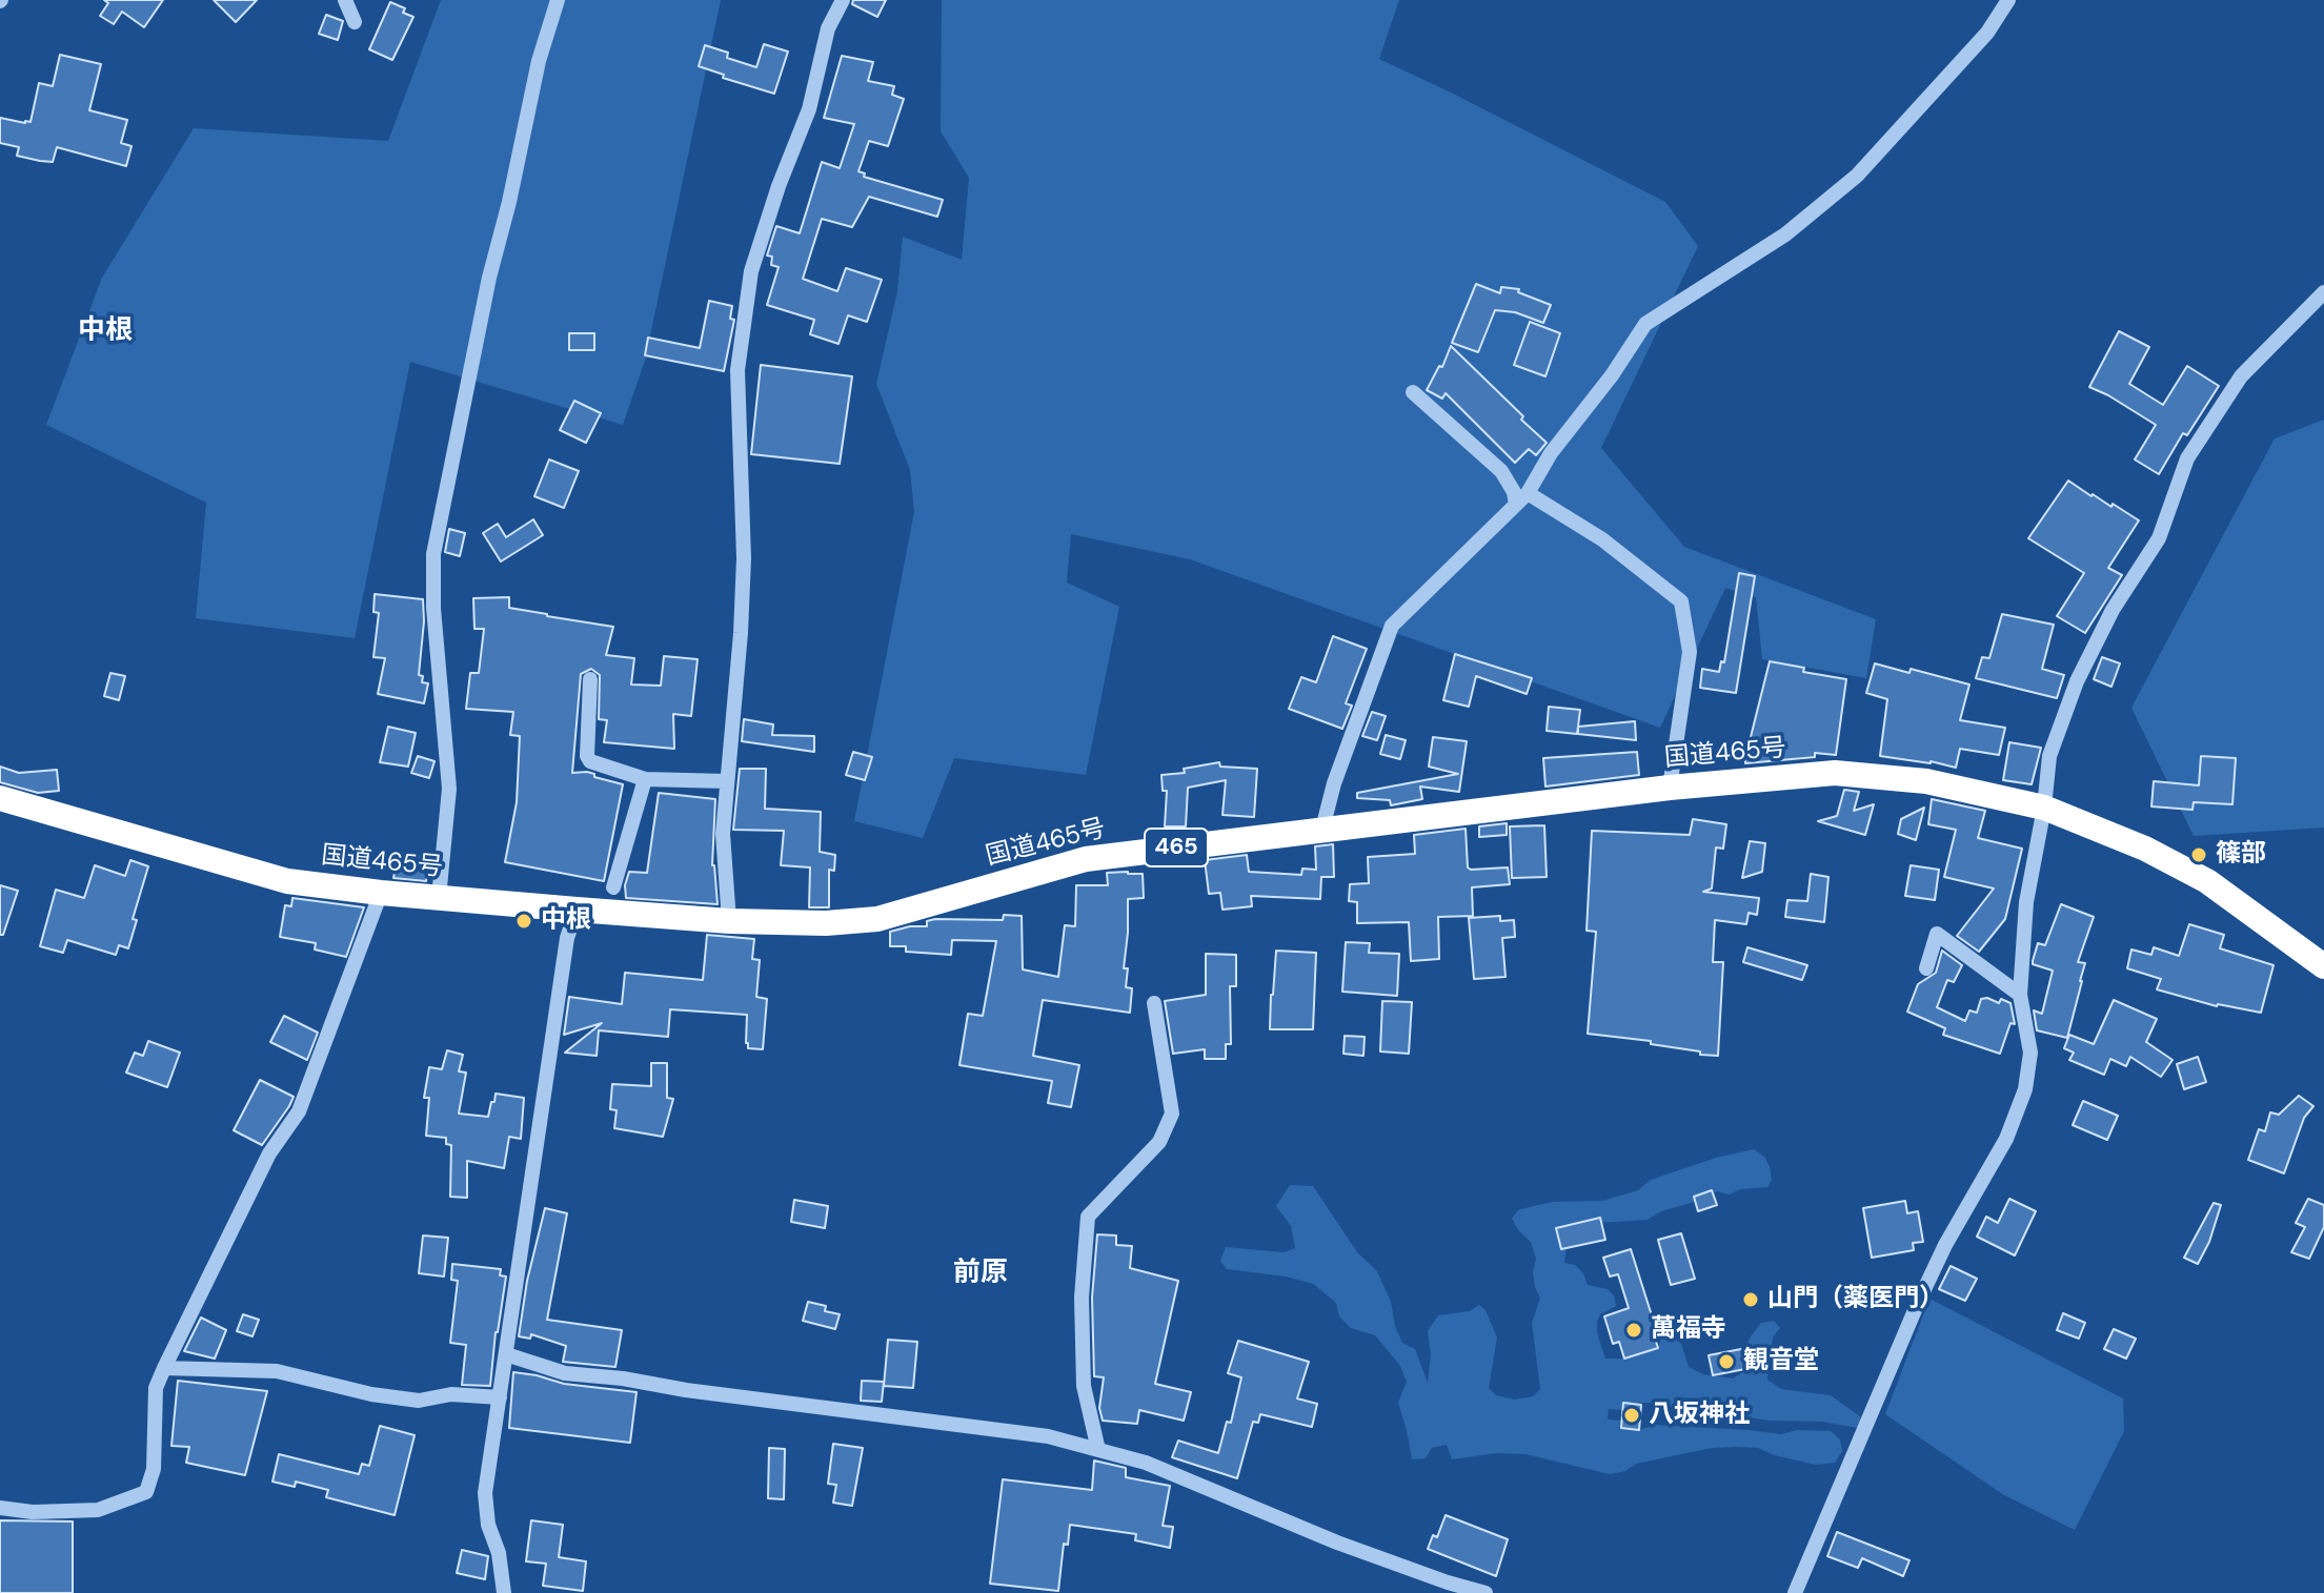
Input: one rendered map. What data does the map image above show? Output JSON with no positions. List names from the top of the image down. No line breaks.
{"streets":{"highway":["国道465号","465"]},"districts":["中根","前原"],"places":["篠部","中根","山門（薬医門）","萬福寺","観音堂","八坂神社"]}
